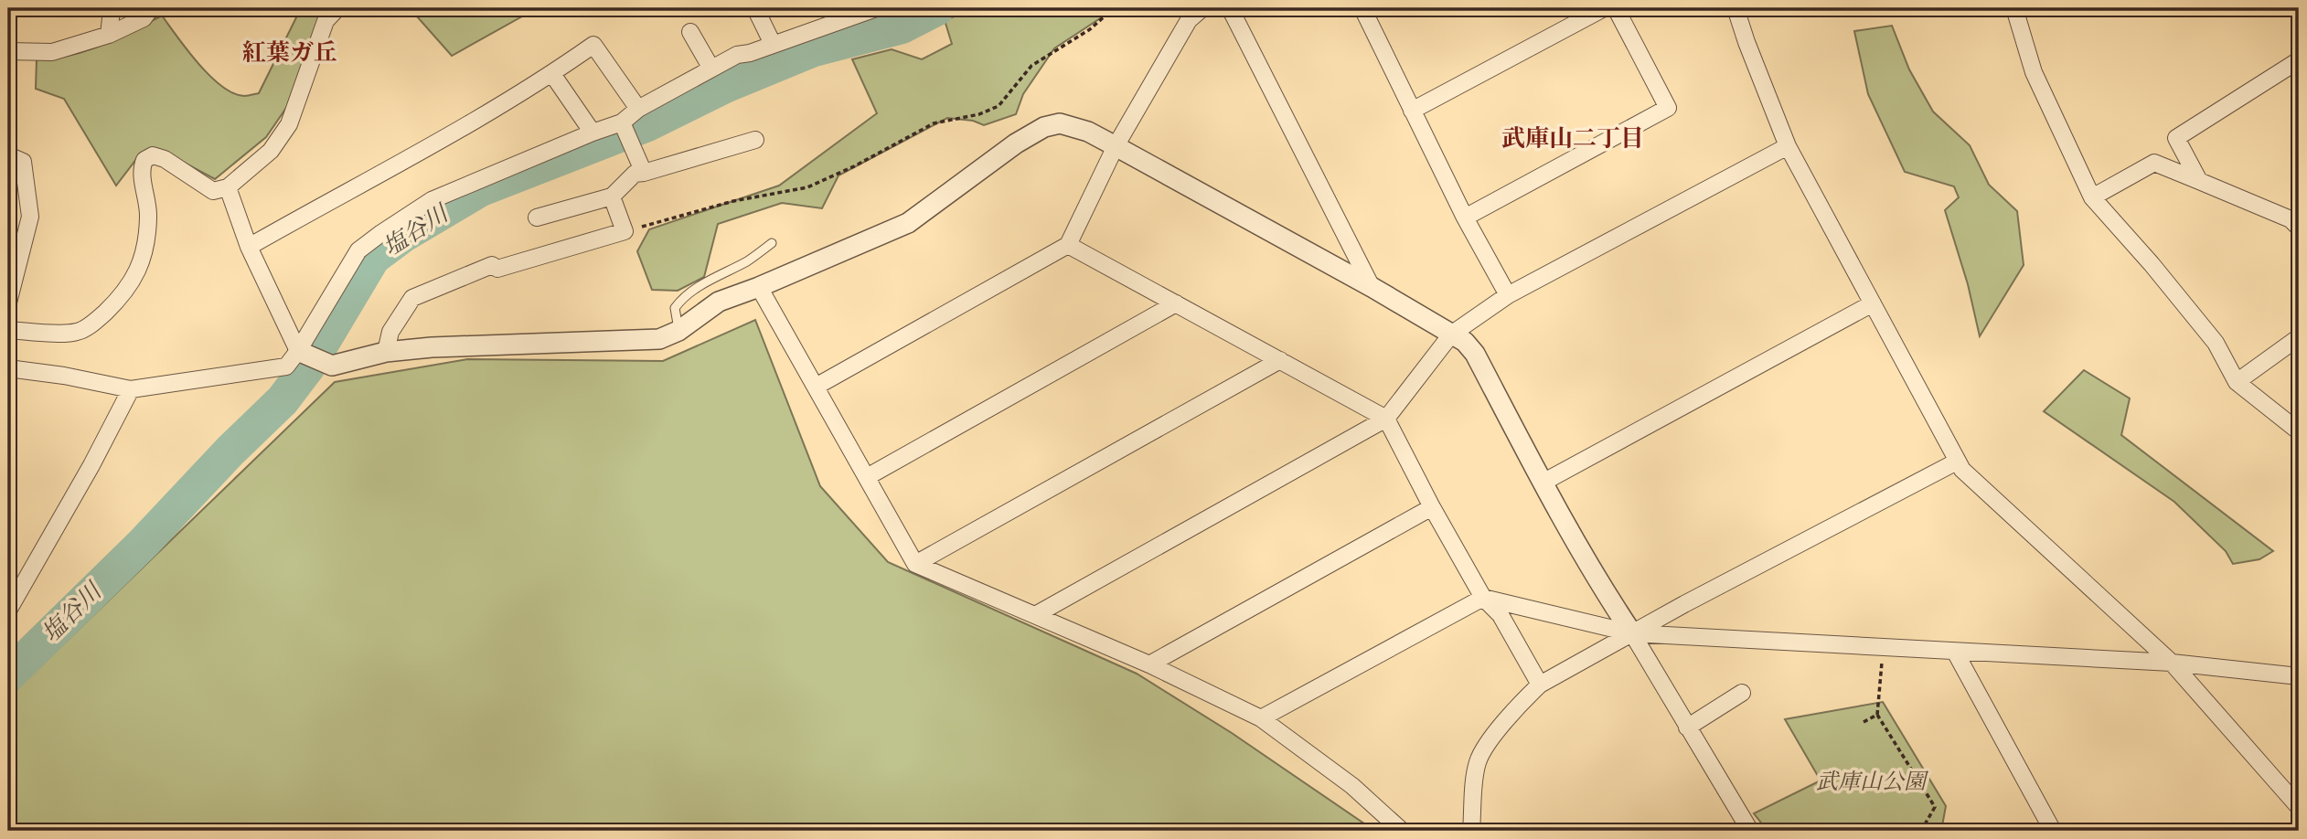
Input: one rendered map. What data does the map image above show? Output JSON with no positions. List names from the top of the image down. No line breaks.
{"districts":["紅葉ガ丘","武庫山二丁目"],"water":["塩谷川"],"parks":["武庫山公園"]}
